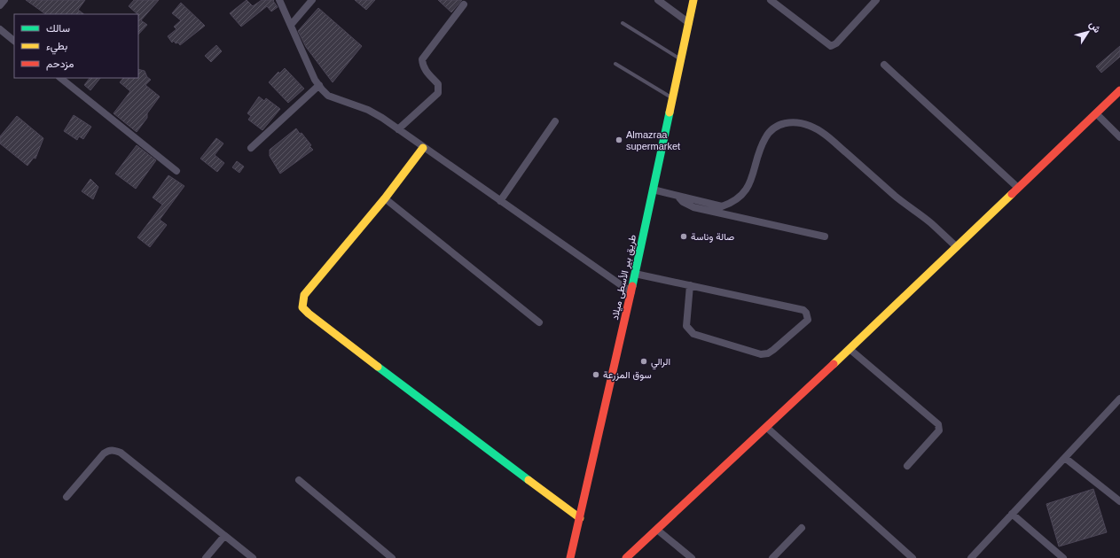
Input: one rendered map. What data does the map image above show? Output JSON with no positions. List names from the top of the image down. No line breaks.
{"streets":{"street":["طريق بير الأسطى ميلاد"]},"places":["Almazraa supermarket","صالة وناسة","الرالي","سوق المزرعة"],"legend":["سالك","بطيء","مزدحم"],"north":"top right"}
